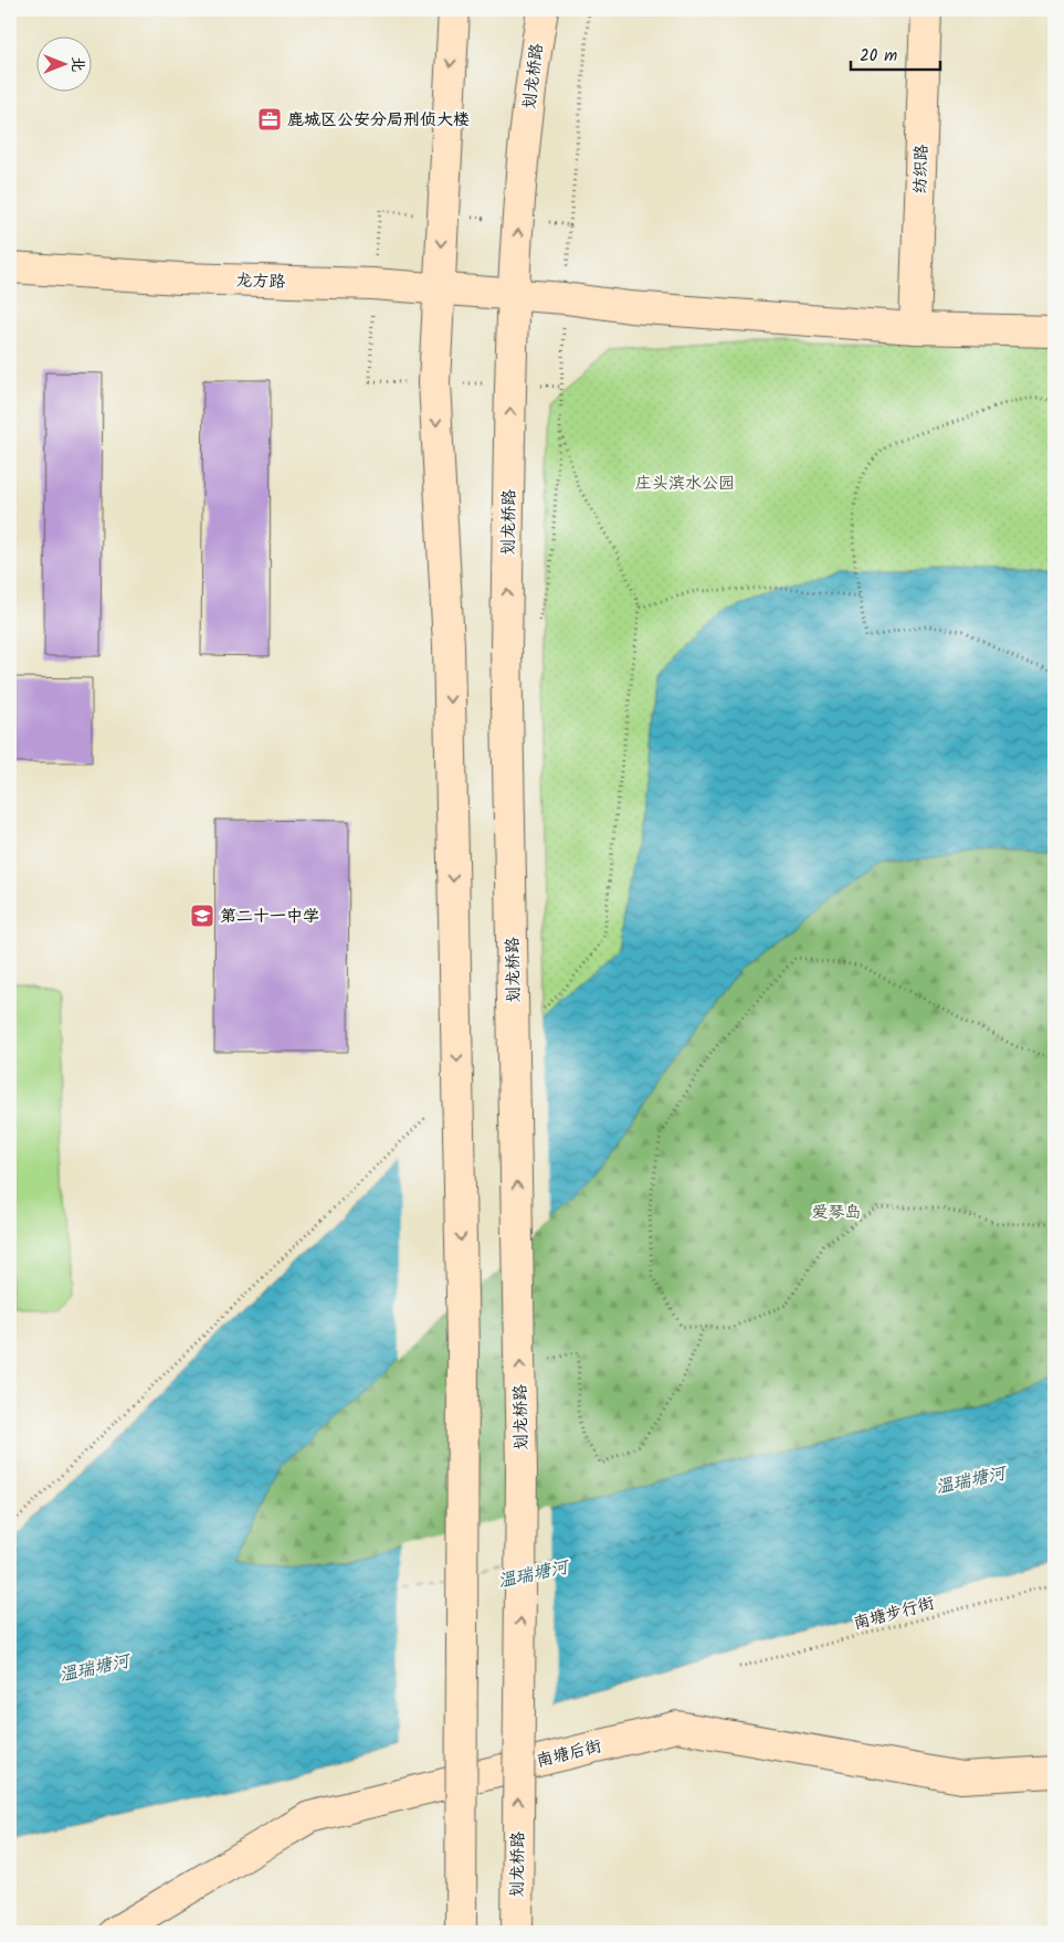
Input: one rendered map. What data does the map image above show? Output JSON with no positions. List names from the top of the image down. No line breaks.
{"streets":{"main road":["划龙桥路","纺织路","龙方路","南塘后街"],"path":["南塘步行街"]},"crossings":[["划龙桥路","龙方路"],["纺织路","龙方路"]],"water":["温瑞塘河"],"parks":["庄头滨水公园","爱琴岛"],"places":{"office":["鹿城区公安分局刑侦大楼"],"school or university":["第二十一中学"]},"scale_bar":"20 m","north":"right"}
